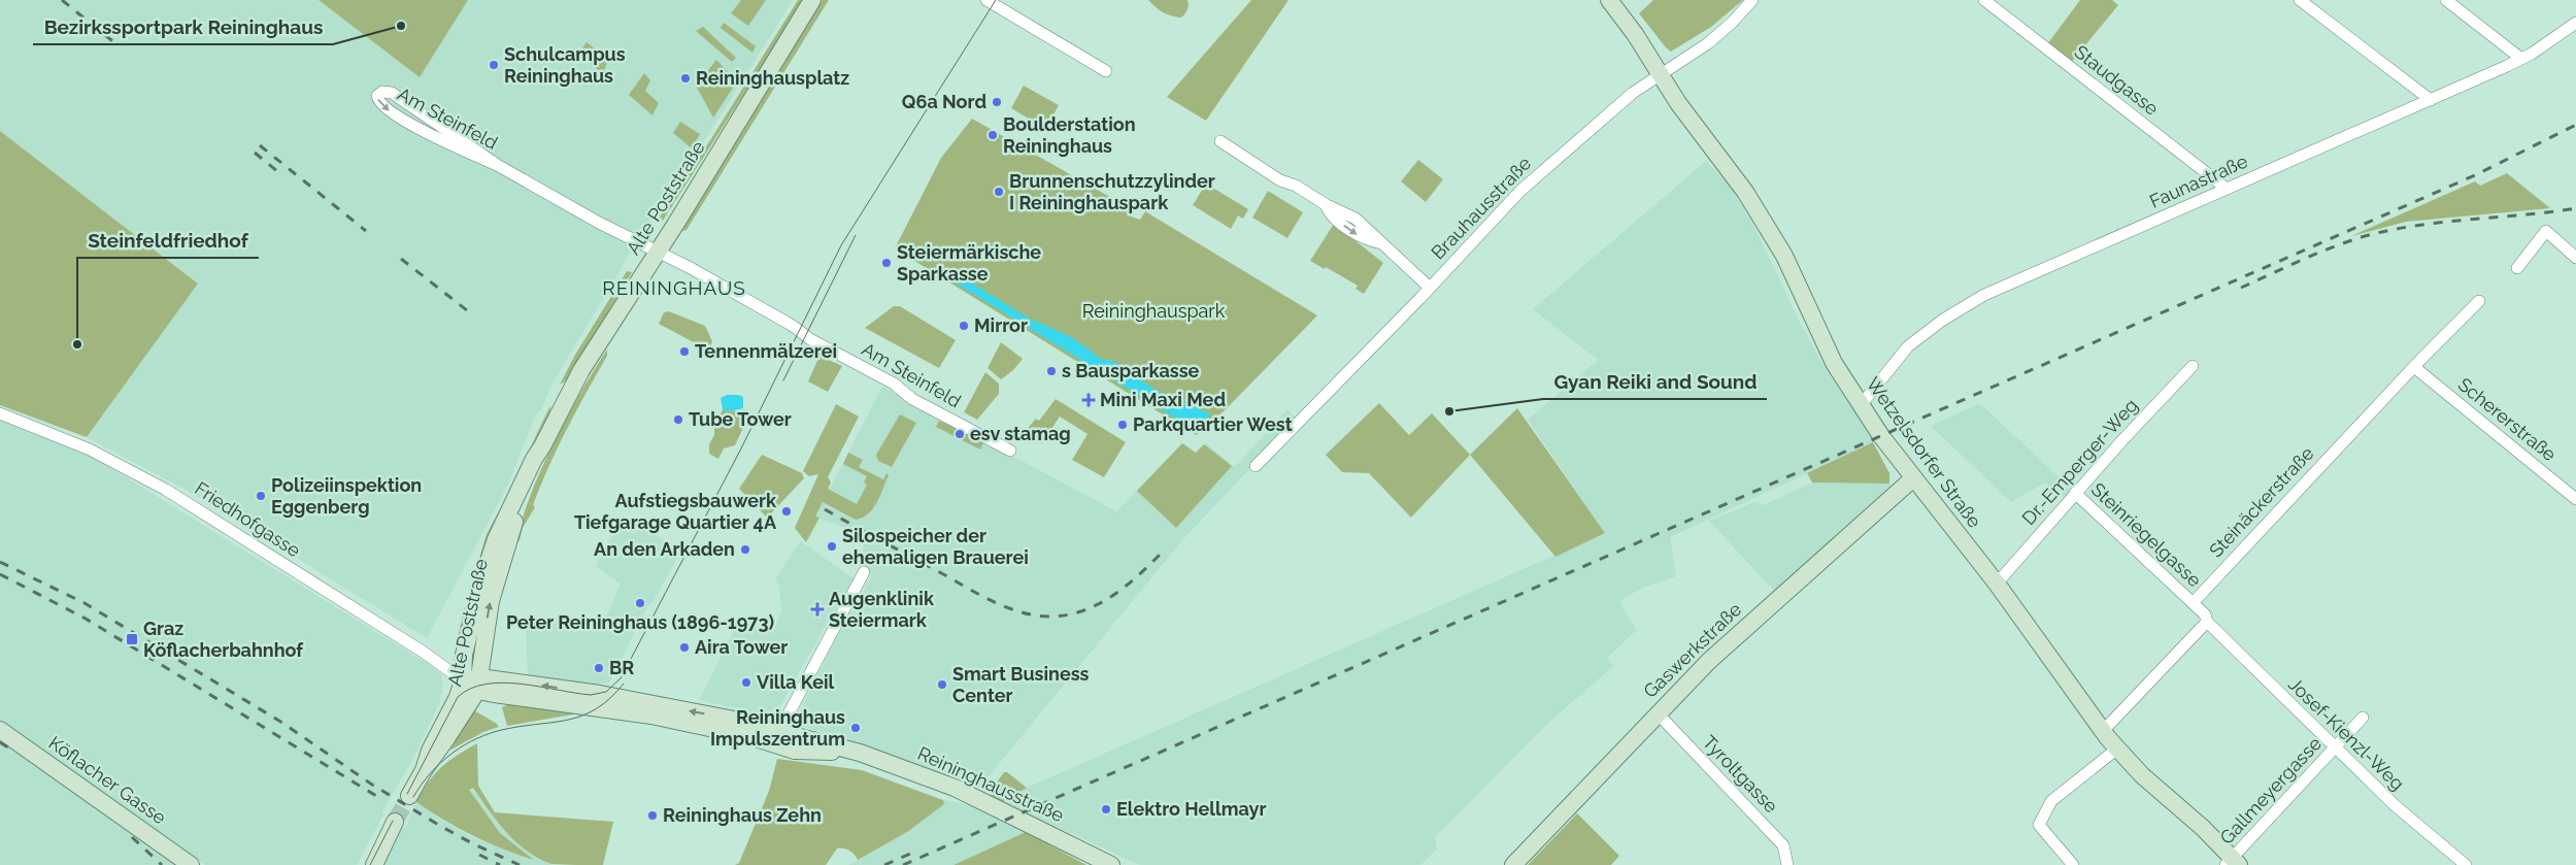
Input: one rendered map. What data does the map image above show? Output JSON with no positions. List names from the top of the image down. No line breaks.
{"streets":{"main road":["Alte Poststraße","Wetzelsdorfer Straße","Gaswerkstraße","Köflacher Gasse","Reininghausstraße"],"street":["Staudgasse","Am Steinfeld","Faunastraße","Brauhausstraße","Schererstraße","Dr.-Emperger-Weg","Steinäckerstraße","Friedhofgasse","Steinriegelgasse","Josef-Kienzl-Weg","Tyroltgasse","Gallmeyergasse"]},"crossings":[["Staudgasse","Faunastraße"],["Am Steinfeld","Alte Poststraße"],["Faunastraße","Wetzelsdorfer Straße"],["Alte Poststraße","Friedhofgasse"],["Alte Poststraße","Reininghausstraße"],["Brauhausstraße","Wetzelsdorfer Straße"],["Schererstraße","Steinäckerstraße"],["Wetzelsdorfer Straße","Dr.-Emperger-Weg"],["Wetzelsdorfer Straße","Gaswerkstraße"],["Wetzelsdorfer Straße","Gallmeyergasse"],["Dr.-Emperger-Weg","Steinriegelgasse"],["Steinäckerstraße","Steinriegelgasse"],["Friedhofgasse","Reininghausstraße"],["Gaswerkstraße","Tyroltgasse"],["Josef-Kienzl-Weg","Gallmeyergasse"]],"districts":["REININGHAUS"],"parks":["Reininghauspark"],"places":{"other":["Bezirkssportpark Reininghaus","Schulcampus Reininghaus","Reininghausplatz","Q6a Nord","Boulderstation Reininghaus","Brunnenschutzzylinder I Reininghauspark","Steiermärkische Sparkasse","Mirror","Steinfeldfriedhof","Tennenmälzerei","s Bausparkasse","Gyan Reiki and Sound","Tube Tower","Parkquartier West","esv stamag","Polizeiinspektion Eggenberg","Aufstiegsbauwerk Tiefgarage Quartier 4A","Silospeicher der ehemaligen Brauerei","An den Arkaden","Peter Reininghaus (1896-1973)","Aira Tower","BR","Villa Keil","Smart Business Center","Reininghaus Impulszentrum","Elektro Hellmayr","Reininghaus Zehn"],"health":["Mini Maxi Med","Augenklinik Steiermark"],"transit":["Graz Köflacherbahnhof"]}}
